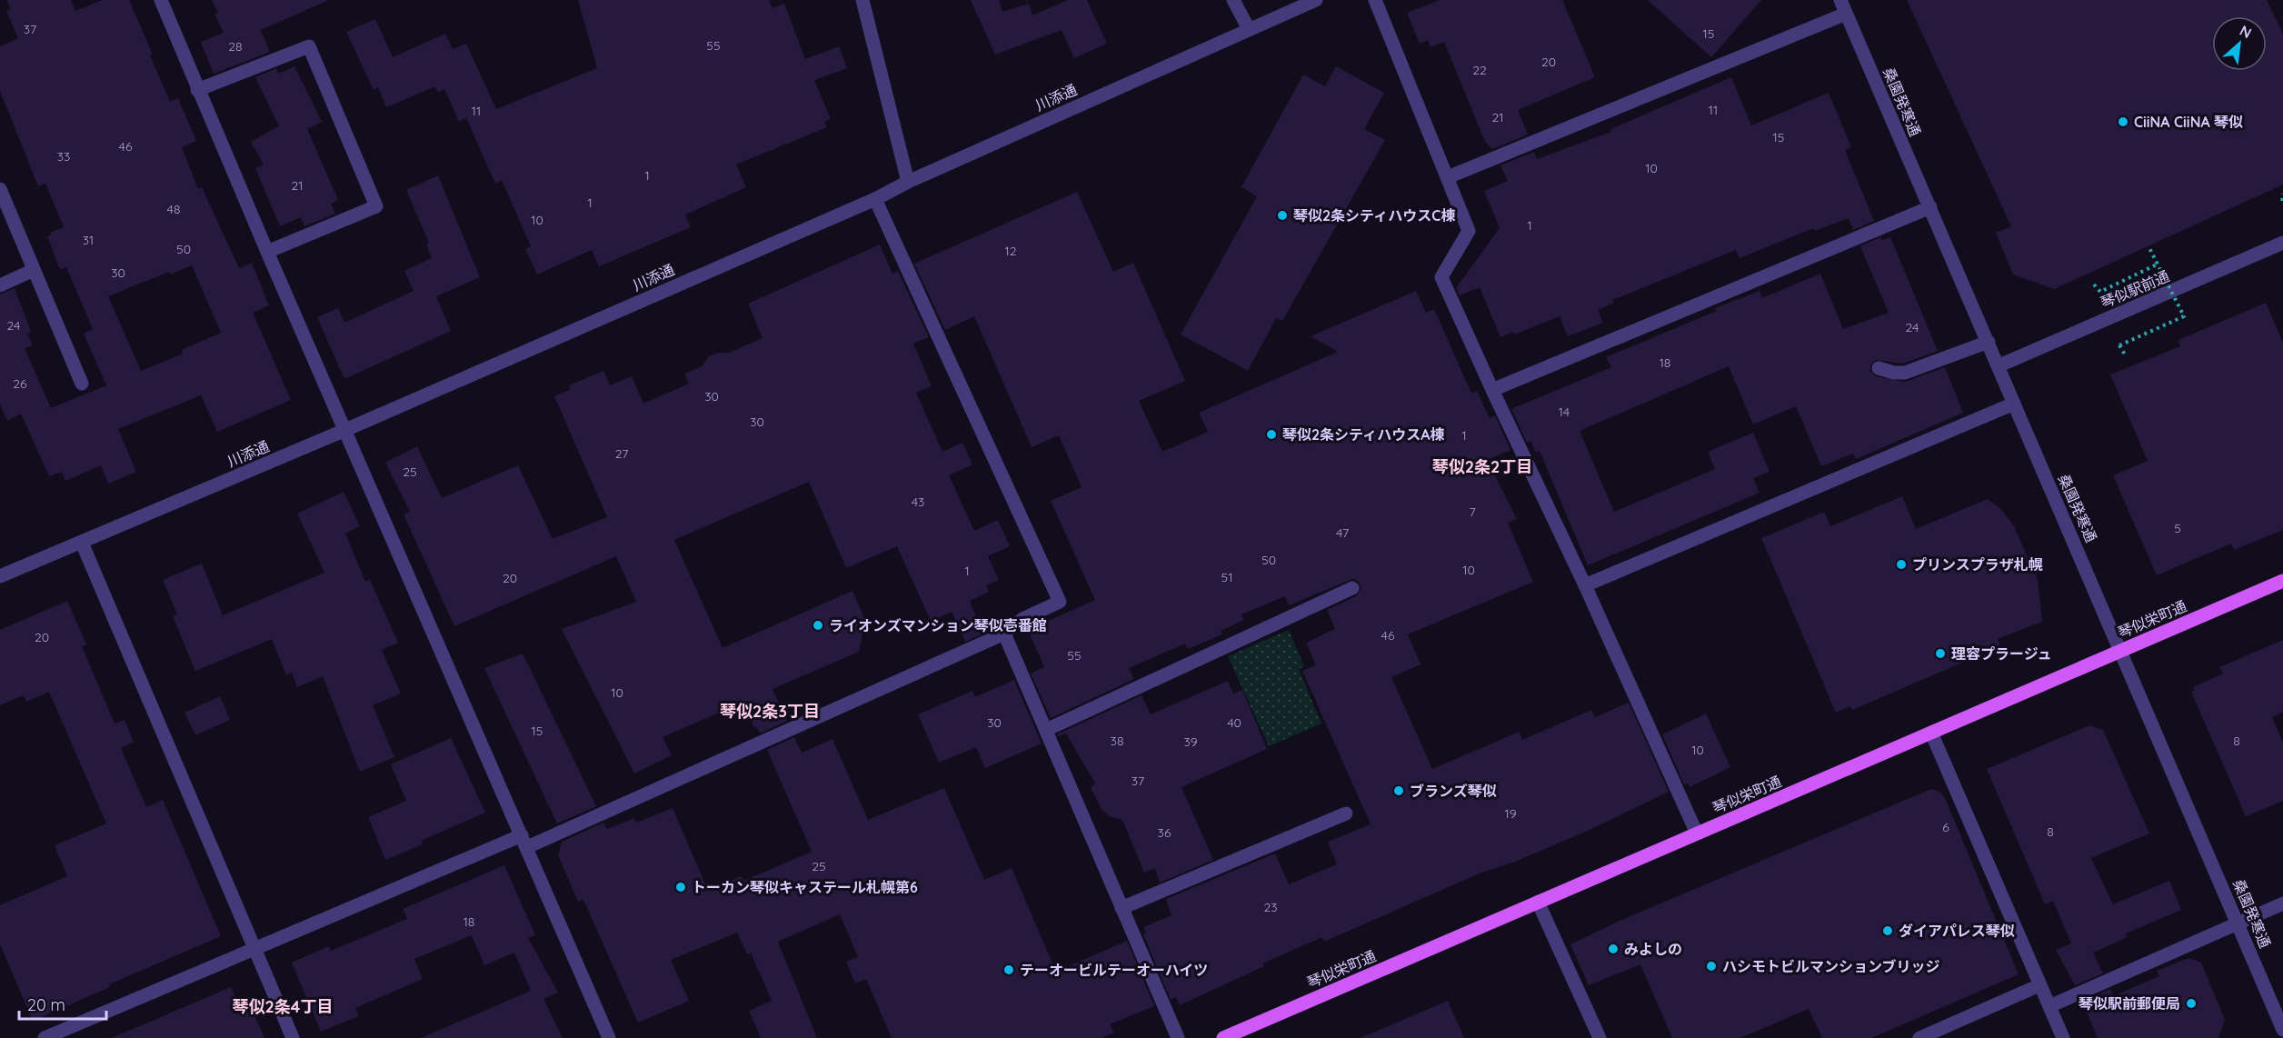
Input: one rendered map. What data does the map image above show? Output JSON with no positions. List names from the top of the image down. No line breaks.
{"streets":{"main road":["琴似栄町通"],"street":["川添通","桑園発寒通","琴似駅前通"]},"crossings":[["桑園発寒通","琴似駅前通"],["桑園発寒通","琴似栄町通"]],"districts":["琴似2条2丁目","琴似2条3丁目","琴似2条4丁目"],"places":["CiiNA CiiNA 琴似","琴似2条シティハウスC棟","琴似2条シティハウスA棟","プリンスプラザ札幌","ライオンズマンション琴似壱番館","理容プラージュ","ブランズ琴似","トーカン琴似キャステール札幌第6","ダイアパレス琴似","みよしの","ハシモトビルマンションブリッジ","テーオービルテーオーハイツ","琴似駅前郵便局"],"house_numbers":["37","15","55","28","20","22","11","11","21","15","46","33","10","1","21","1","48","10","1","31","50","12","30","24","24","18","26","30","14","30","1","27","25","43","7","5","47","50","10","1","51","20","46","20","55","10","30","40","15","38","8","39","10","37","19","6","8","36","25","23","18"],"scale_bar":"20 m","north":"top right"}
